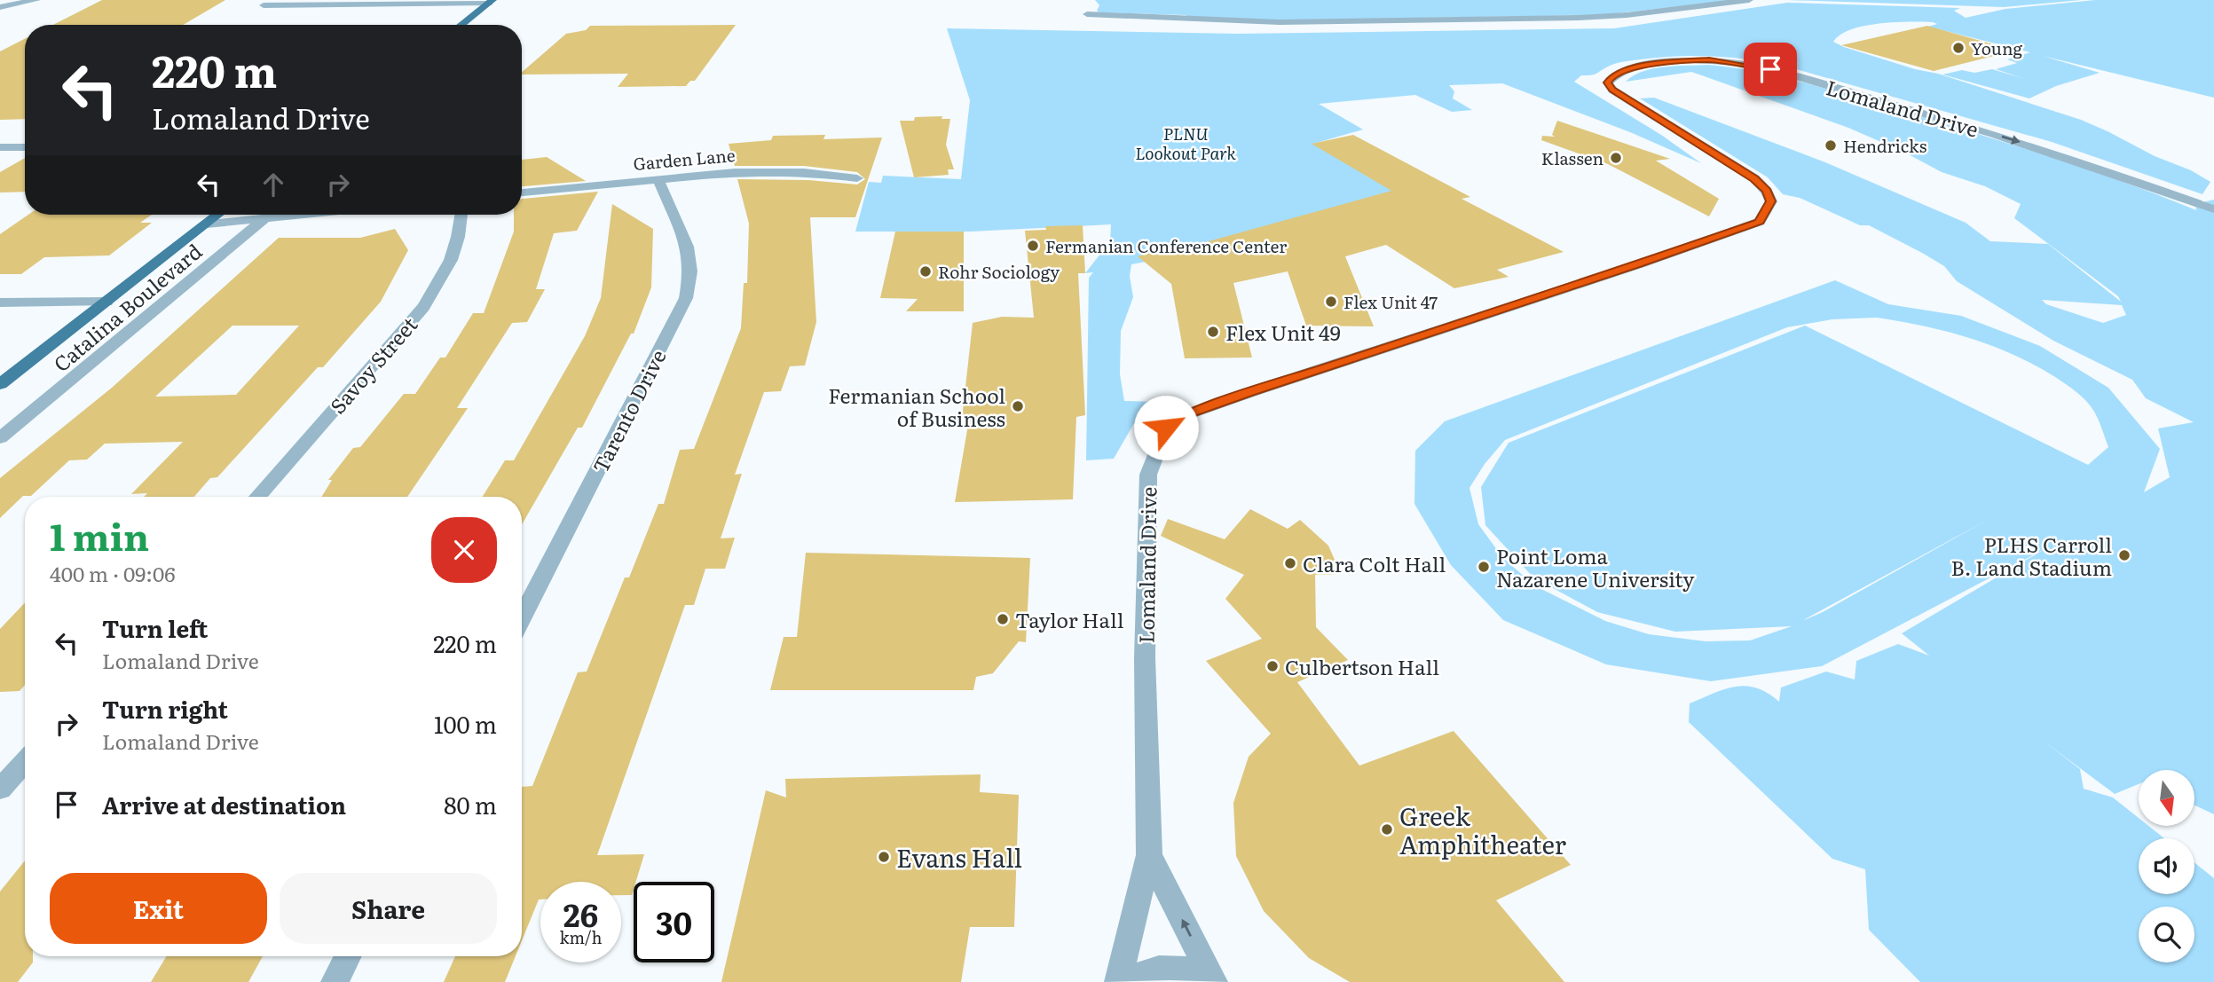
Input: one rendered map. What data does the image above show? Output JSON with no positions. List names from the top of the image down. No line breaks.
{"streets":{"main road":["Catalina Boulevard"],"street":["Lomaland Drive","Garden Lane","Savoy Street","Tarento Drive"]},"crossings":[["Garden Lane","Tarento Drive"]],"parks":["PLNU Lookout Park"],"places":["Young","Hendricks","Klassen","Fermanian Conference Center","Rohr Sociology","Flex Unit 47","Flex Unit 49","Fermanian School of Business","PLHS Carroll B. Land Stadium","Clara Colt Hall","Point Loma Nazarene University","Taylor Hall","Culbertson Hall","Greek Amphitheater","Evans Hall"],"north":"bottom","page":{"turn":["220 m","Lomaland Drive"],"heading":["1 min","400 m · 09:06"],"list":[{"name":"Turn left","note":"Lomaland Drive","value":"220 m"},{"name":"Turn right","note":"Lomaland Drive","value":"100 m"},{"name":"Arrive at destination","value":"80 m"}],"buttons":["Exit","Share"],"speed":"26 km/h","limit":"30"}}
